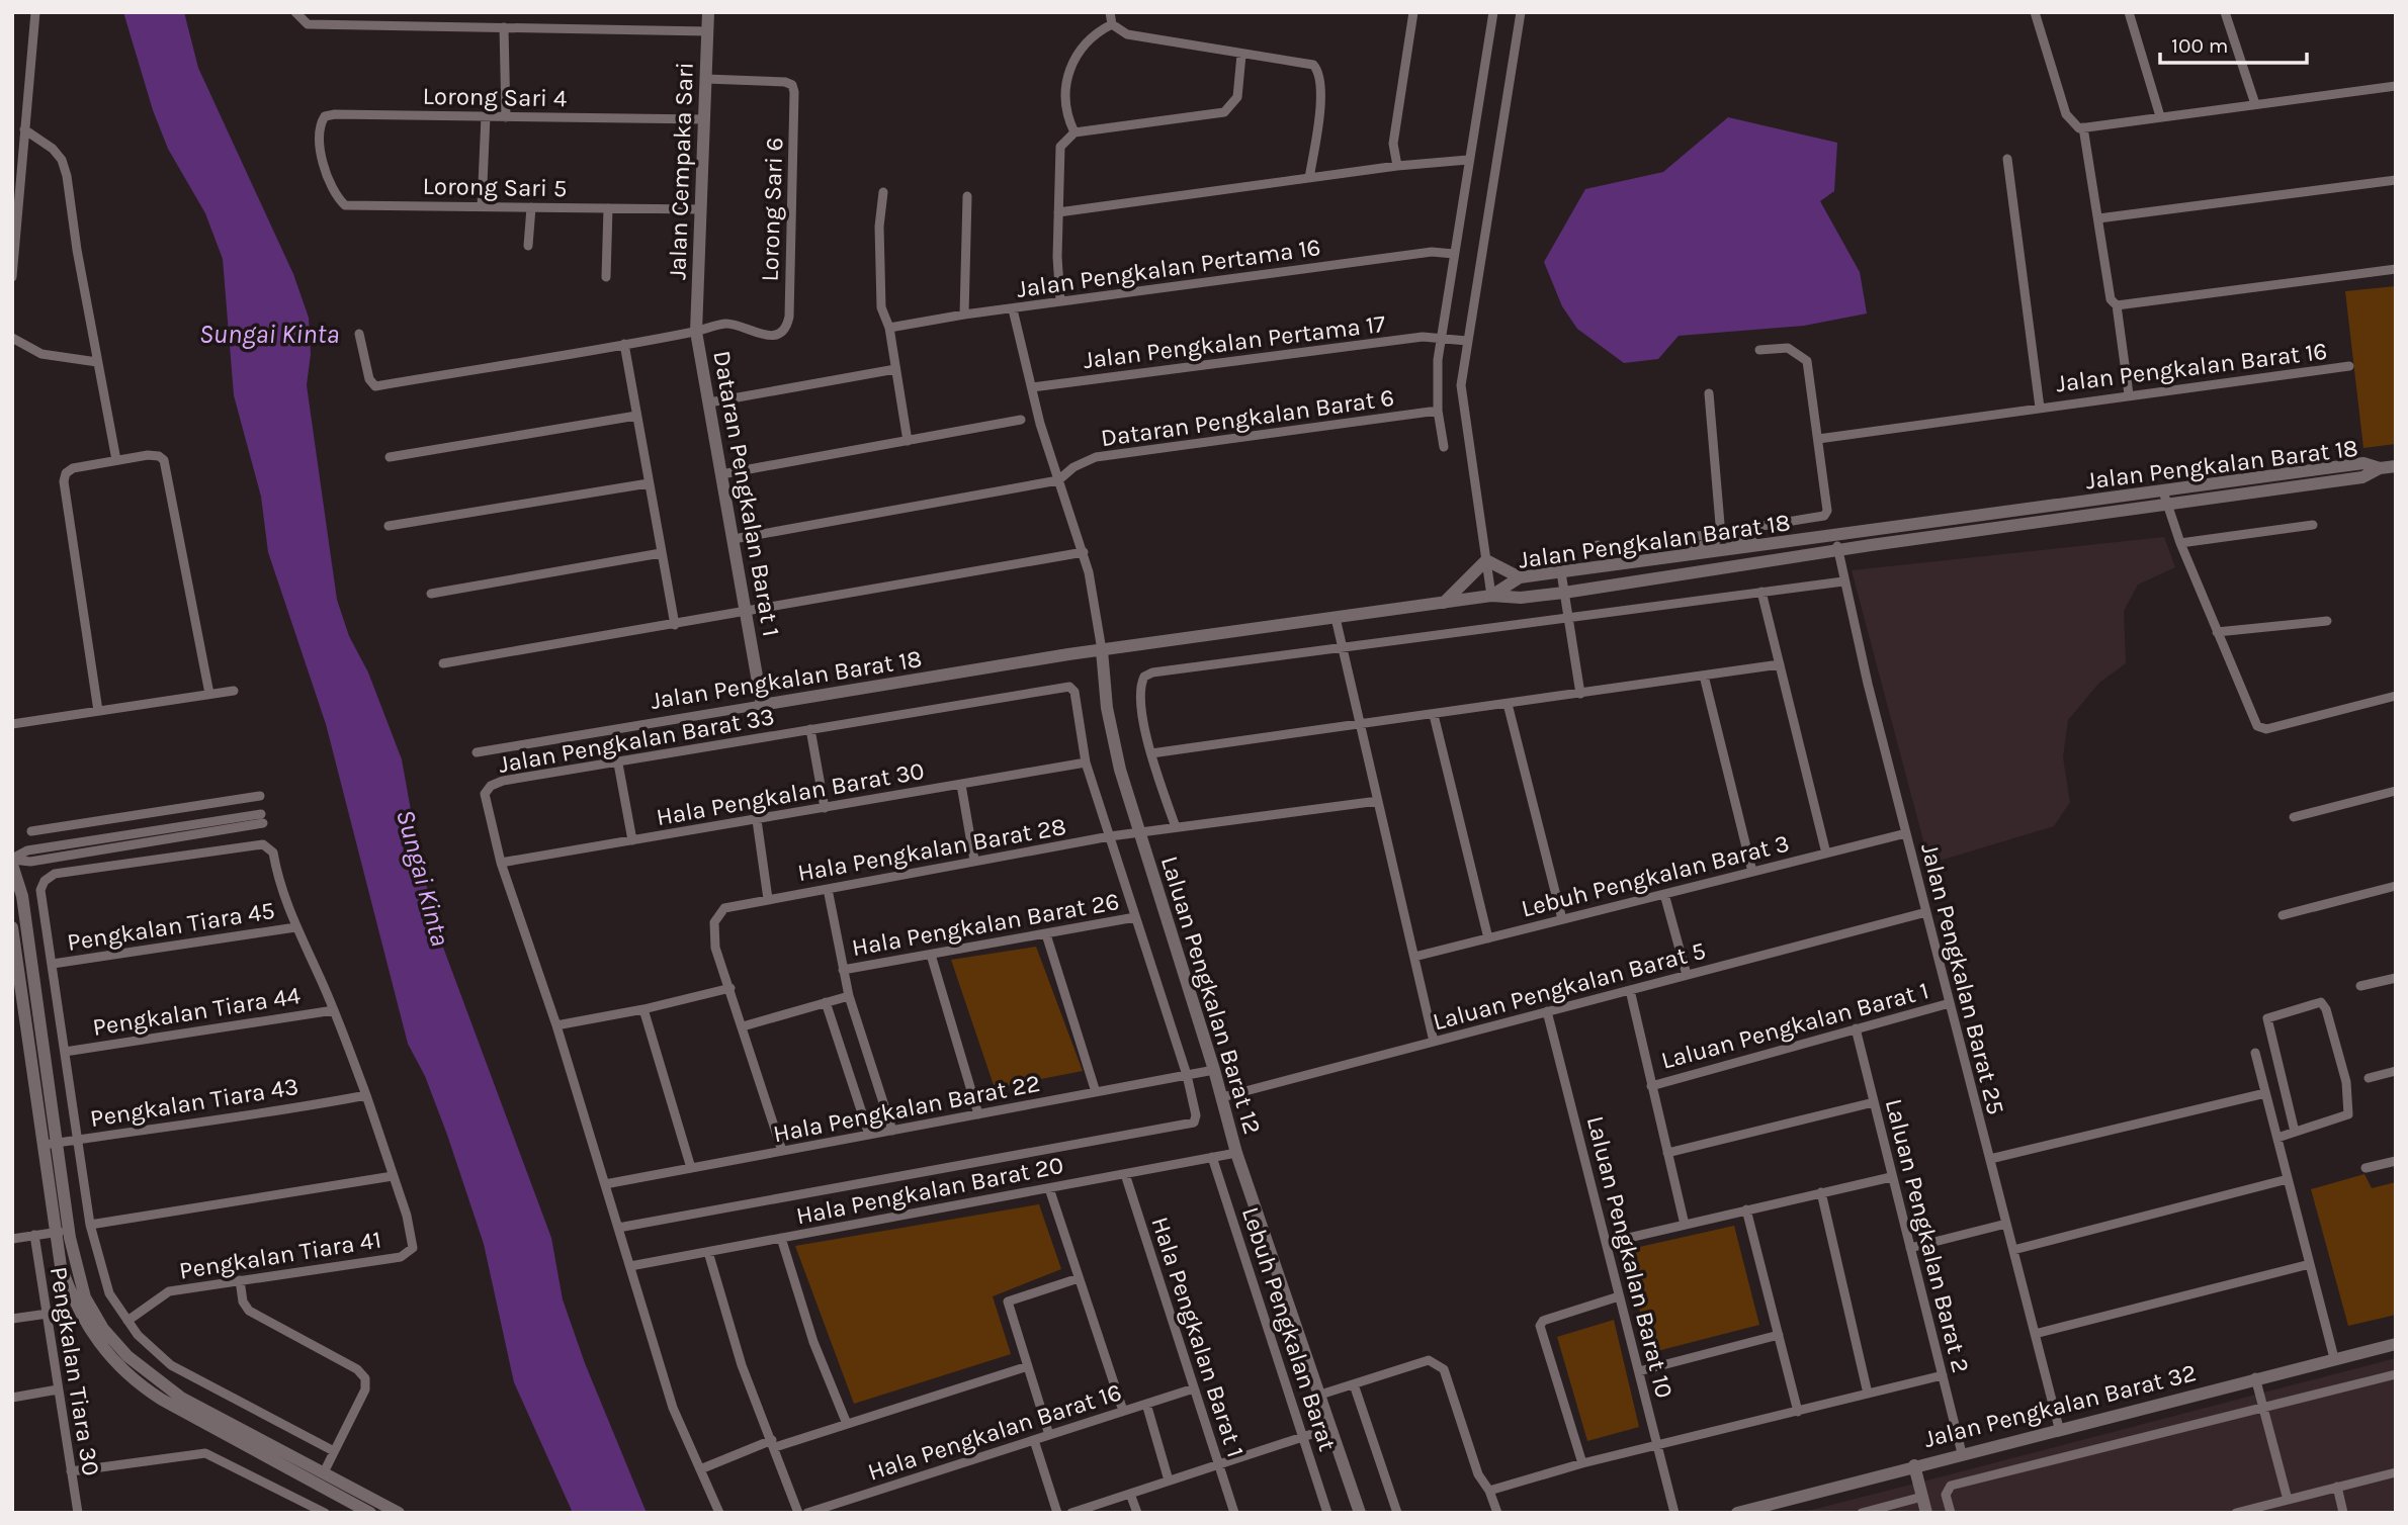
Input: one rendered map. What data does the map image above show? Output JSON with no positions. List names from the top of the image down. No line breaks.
{"streets":{"street":["Lorong Sari 4","Jalan Cempaka Sari","Lorong Sari 5","Lorong Sari 6","Jalan Pengkalan Pertama 16","Jalan Pengkalan Pertama 17","Jalan Pengkalan Barat 16","Dataran Pengkalan Barat 6","Jalan Pengkalan Barat 18","Dataran Pengkalan Barat 1","Jalan Pengkalan Barat 33","Hala Pengkalan Barat 30","Hala Pengkalan Barat 28","Lebuh Pengkalan Barat 3","Hala Pengkalan Barat 26","Pengkalan Tiara 45","Jalan Pengkalan Barat 25","Laluan Pengkalan Barat 5","Laluan Pengkalan Barat 12","Pengkalan Tiara 44","Laluan Pengkalan Barat 1","Pengkalan Tiara 43","Hala Pengkalan Barat 22","Hala Pengkalan Barat 20","Laluan Pengkalan Barat 2","Pengkalan Tiara 41","Laluan Pengkalan Barat 10","Lebuh Pengkalan Barat","Hala Pengkalan Barat 1","Pengkalan Tiara 30","Jalan Pengkalan Barat 32","Hala Pengkalan Barat 16"]},"crossings":[["Lorong Sari 4","Jalan Cempaka Sari"],["Lorong Sari 4","Lorong Sari 5"],["Jalan Cempaka Sari","Lorong Sari 5"],["Jalan Cempaka Sari","Lorong Sari 6"],["Jalan Cempaka Sari","Dataran Pengkalan Barat 1"],["Lorong Sari 6","Dataran Pengkalan Barat 1"],["Jalan Pengkalan Pertama 16","Laluan Pengkalan Barat 12"],["Jalan Pengkalan Pertama 17","Laluan Pengkalan Barat 12"],["Dataran Pengkalan Barat 6","Dataran Pengkalan Barat 1"],["Dataran Pengkalan Barat 6","Laluan Pengkalan Barat 12"],["Jalan Pengkalan Barat 18","Dataran Pengkalan Barat 1"],["Jalan Pengkalan Barat 18","Jalan Pengkalan Barat 25"],["Jalan Pengkalan Barat 18","Laluan Pengkalan Barat 12"],["Jalan Pengkalan Barat 33","Hala Pengkalan Barat 30"],["Jalan Pengkalan Barat 33","Hala Pengkalan Barat 22"],["Jalan Pengkalan Barat 33","Hala Pengkalan Barat 20"],["Hala Pengkalan Barat 28","Laluan Pengkalan Barat 12"],["Lebuh Pengkalan Barat 3","Jalan Pengkalan Barat 25"],["Jalan Pengkalan Barat 25","Laluan Pengkalan Barat 5"],["Jalan Pengkalan Barat 25","Laluan Pengkalan Barat 1"],["Jalan Pengkalan Barat 25","Jalan Pengkalan Barat 32"],["Laluan Pengkalan Barat 5","Laluan Pengkalan Barat 12"],["Laluan Pengkalan Barat 5","Laluan Pengkalan Barat 10"],["Laluan Pengkalan Barat 12","Hala Pengkalan Barat 22"],["Laluan Pengkalan Barat 12","Hala Pengkalan Barat 20"],["Laluan Pengkalan Barat 1","Laluan Pengkalan Barat 2"],["Hala Pengkalan Barat 20","Lebuh Pengkalan Barat"],["Hala Pengkalan Barat 20","Hala Pengkalan Barat 1"],["Laluan Pengkalan Barat 2","Jalan Pengkalan Barat 32"],["Hala Pengkalan Barat 1","Hala Pengkalan Barat 16"]],"water":["Sungai Kinta"],"scale_bar":"100 m"}
